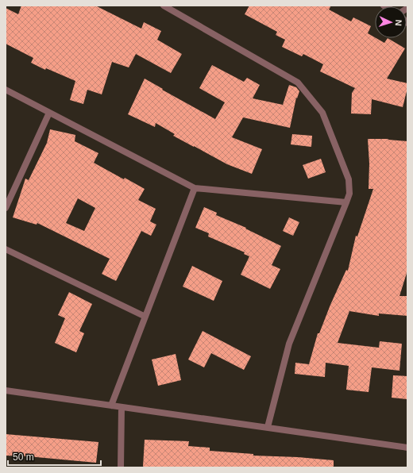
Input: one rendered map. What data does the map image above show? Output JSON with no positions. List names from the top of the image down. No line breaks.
{"scale_bar":"50 m","north":"right"}
